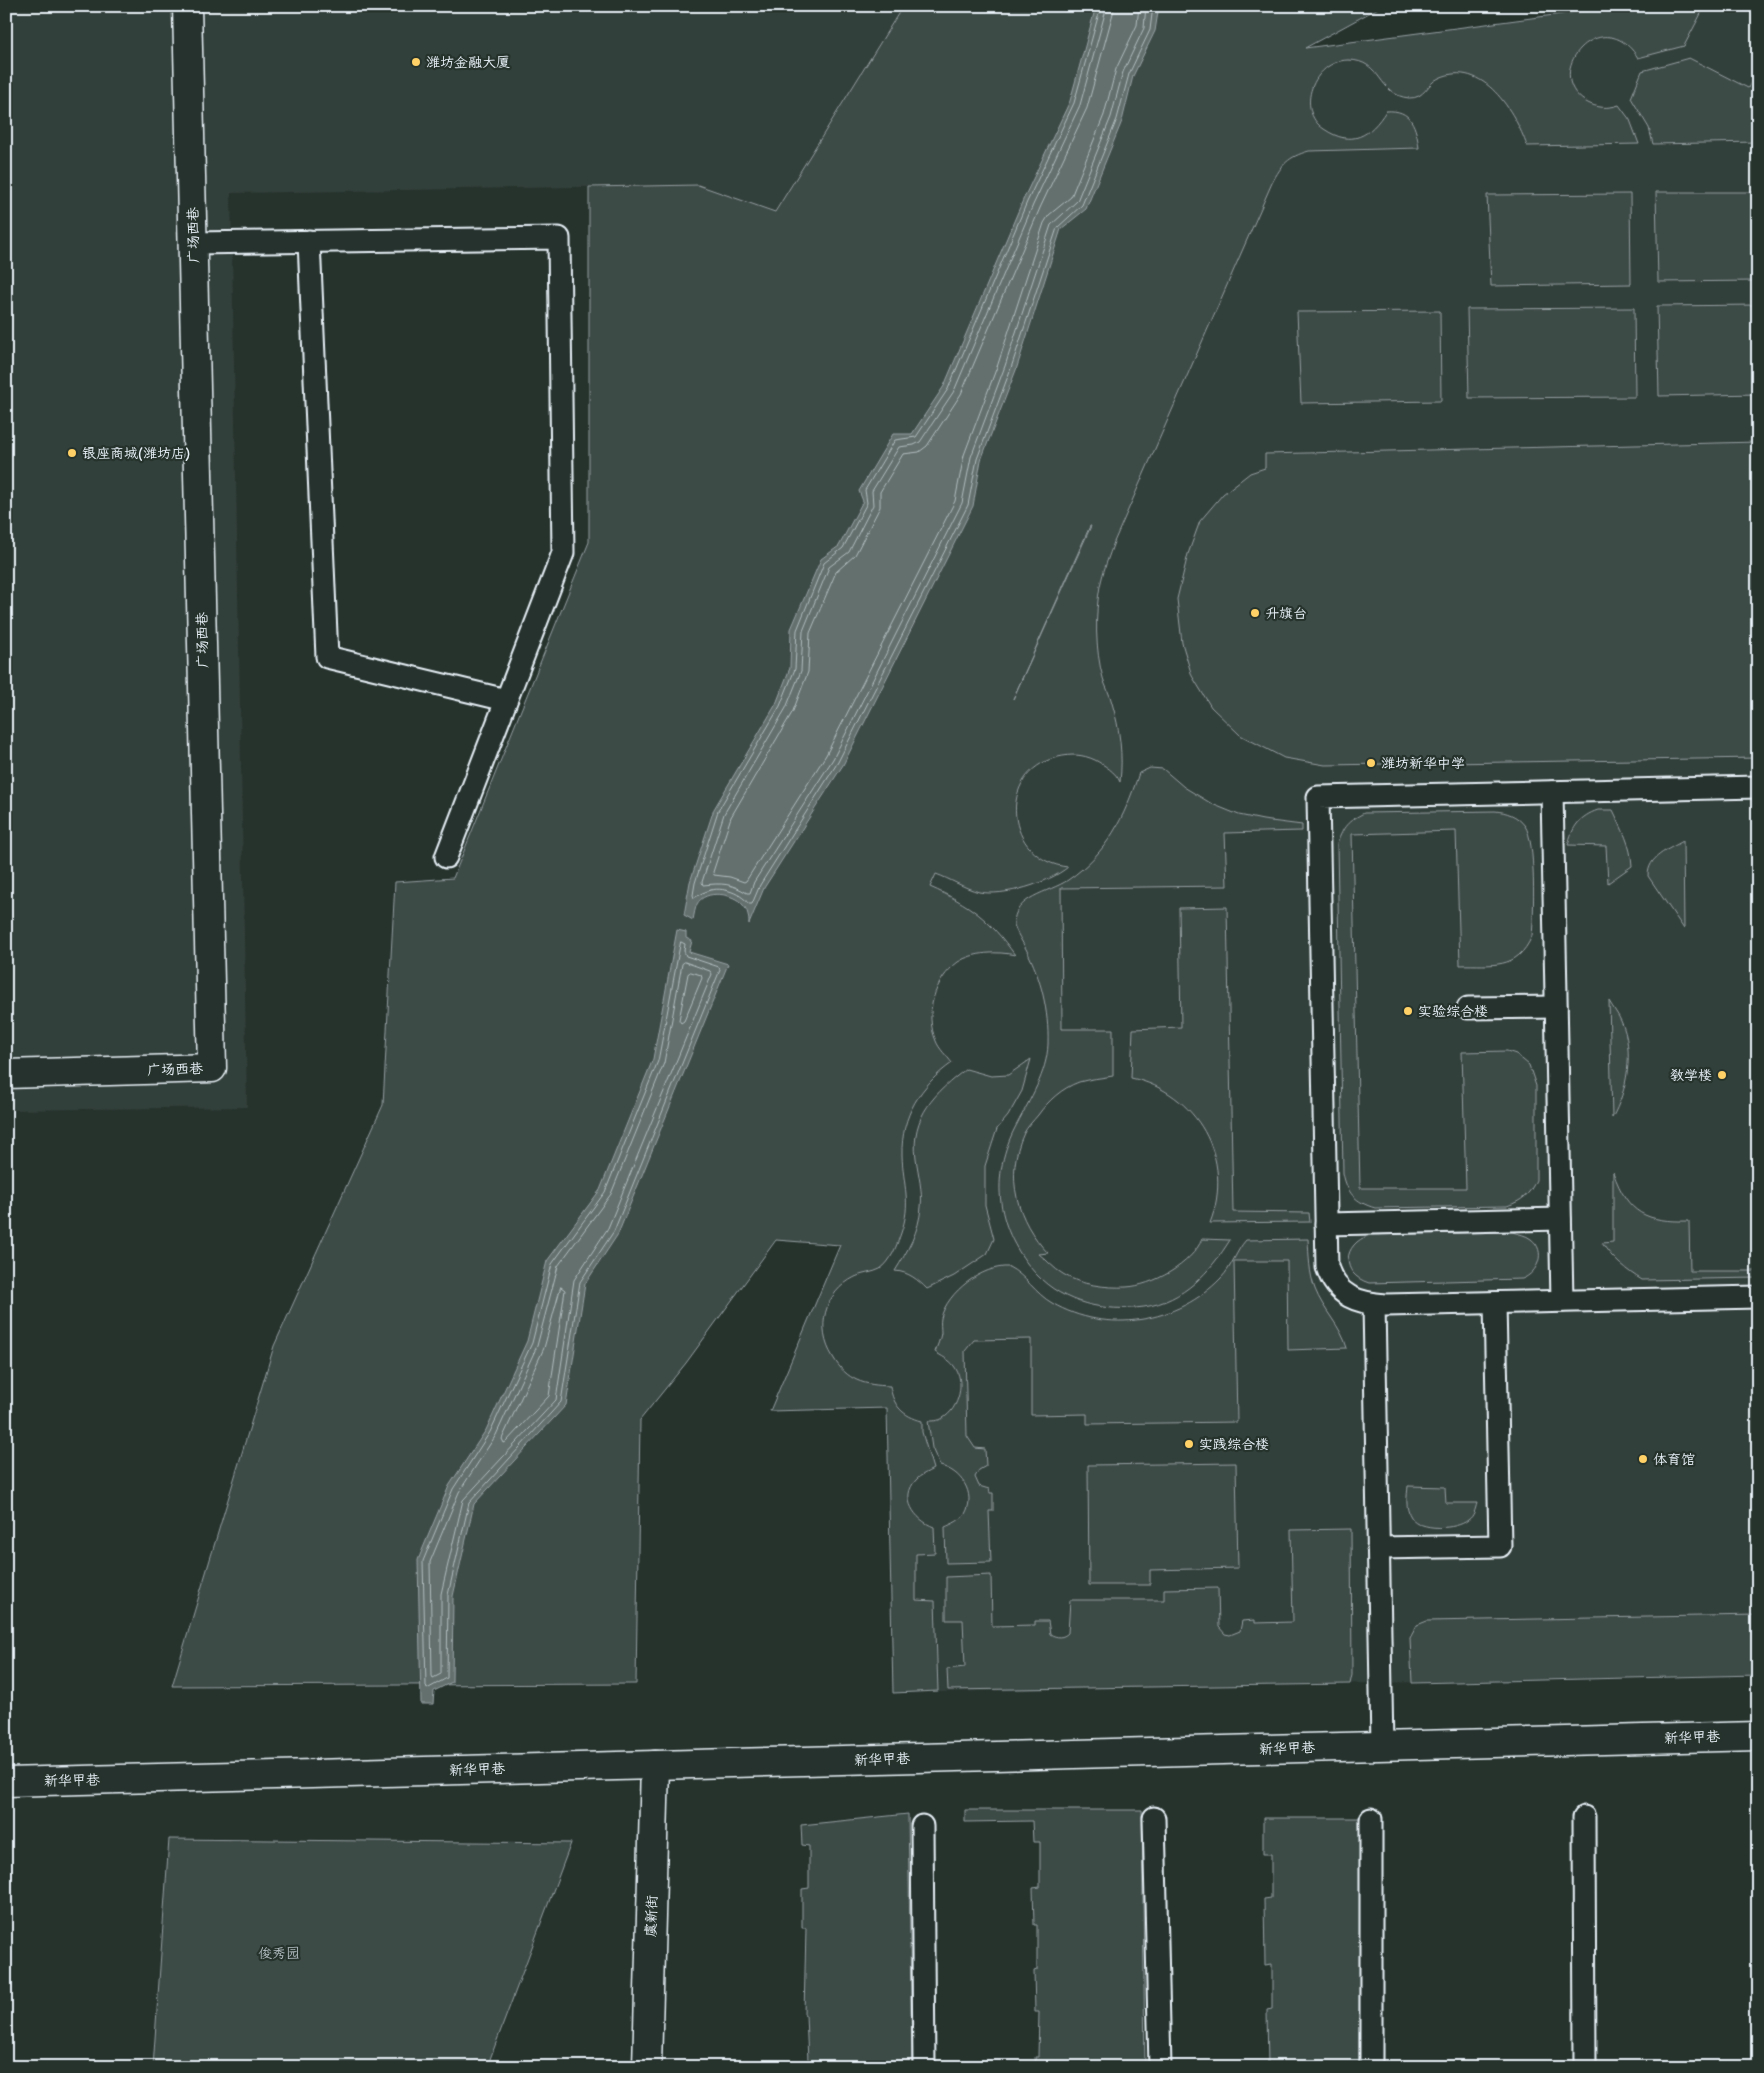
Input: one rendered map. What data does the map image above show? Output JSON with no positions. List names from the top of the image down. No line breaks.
{"streets":{"street":["广场西巷","新华甲巷","虞新街"]},"crossings":[["新华甲巷","虞新街"]],"parks":["俊秀园"],"places":["潍坊金融大厦","银座商城(潍坊店)","升旗台","潍坊新华中学","实验综合楼","教学楼","实践综合楼","体育馆"]}
